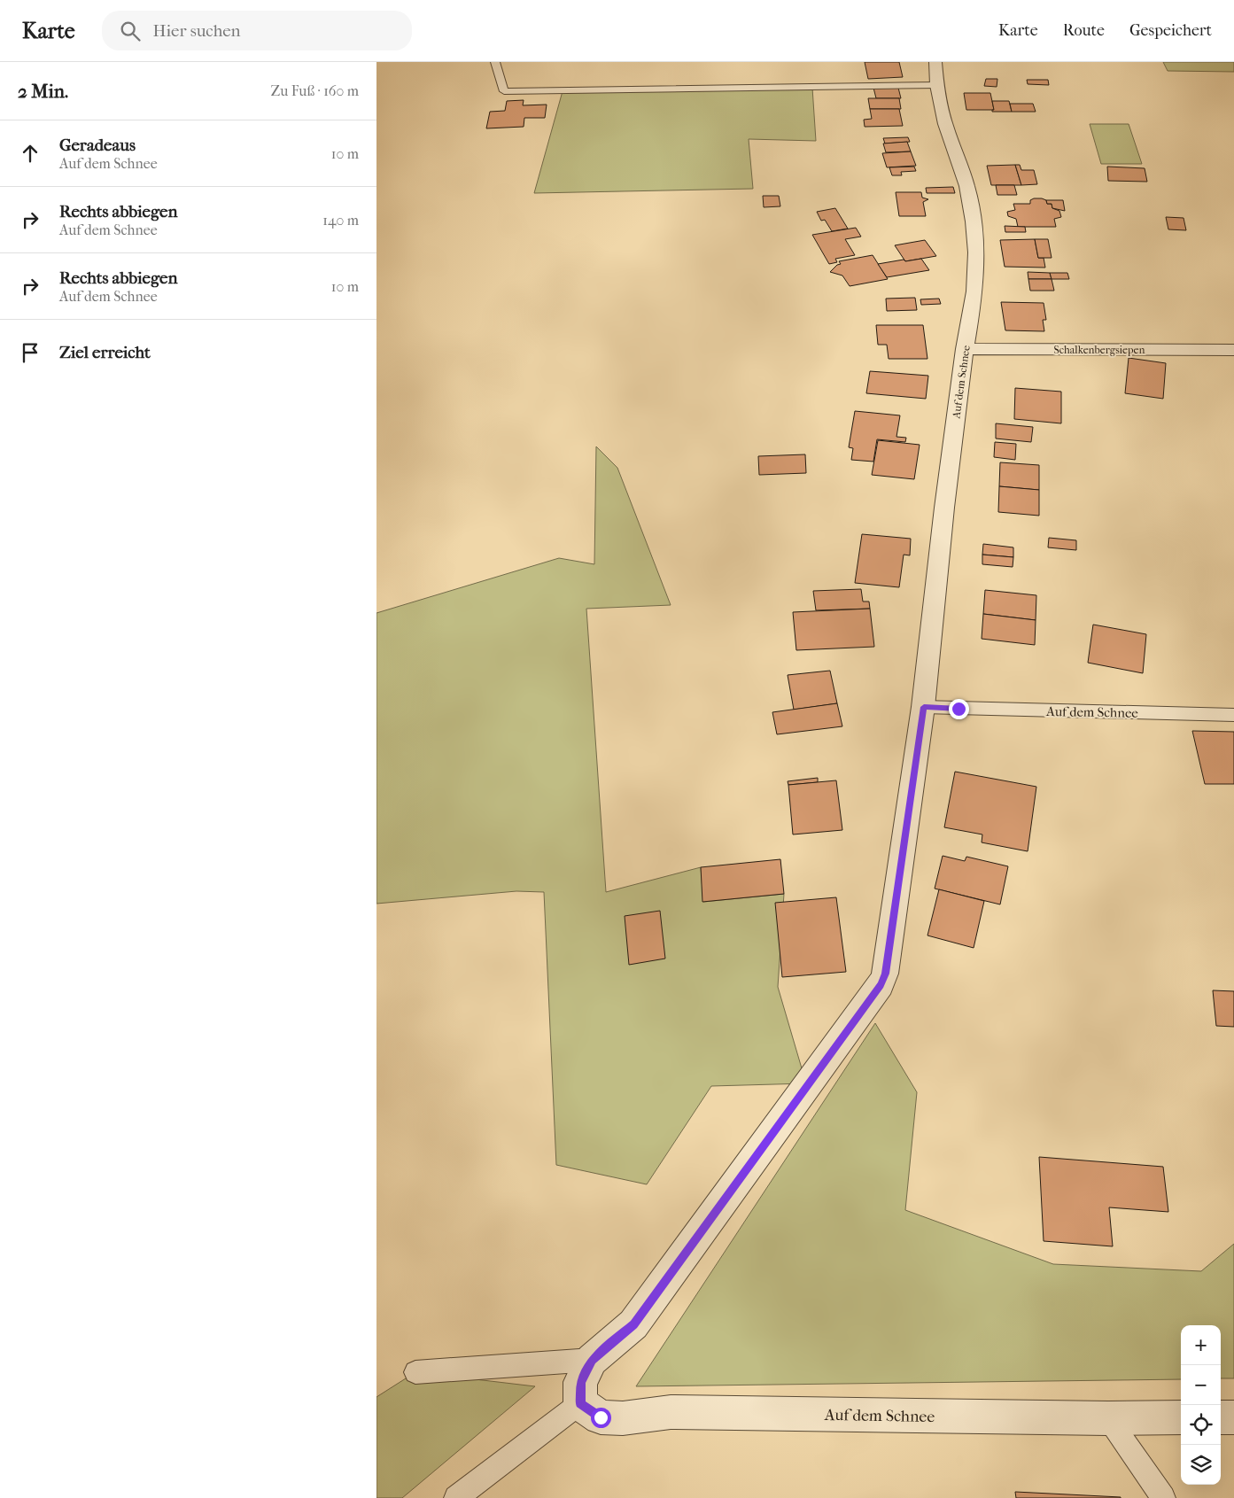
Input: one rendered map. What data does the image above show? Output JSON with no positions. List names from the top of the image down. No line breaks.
{"streets":{"street":["Schalkenbergsiepen","Auf dem Schnee"]},"crossings":[["Schalkenbergsiepen","Auf dem Schnee"]],"page":{"header":"Karte","search":"Hier suchen","nav":["Karte","Route","Gespeichert"],"heading":["2 Min.","Zu Fuß · 160 m"],"list":[["Geradeaus","Auf dem Schnee","10 m"],["Rechts abbiegen","Auf dem Schnee","140 m"],["Rechts abbiegen","Auf dem Schnee","10 m"],"Ziel erreicht"],"map_buttons":["+","−"]}}
